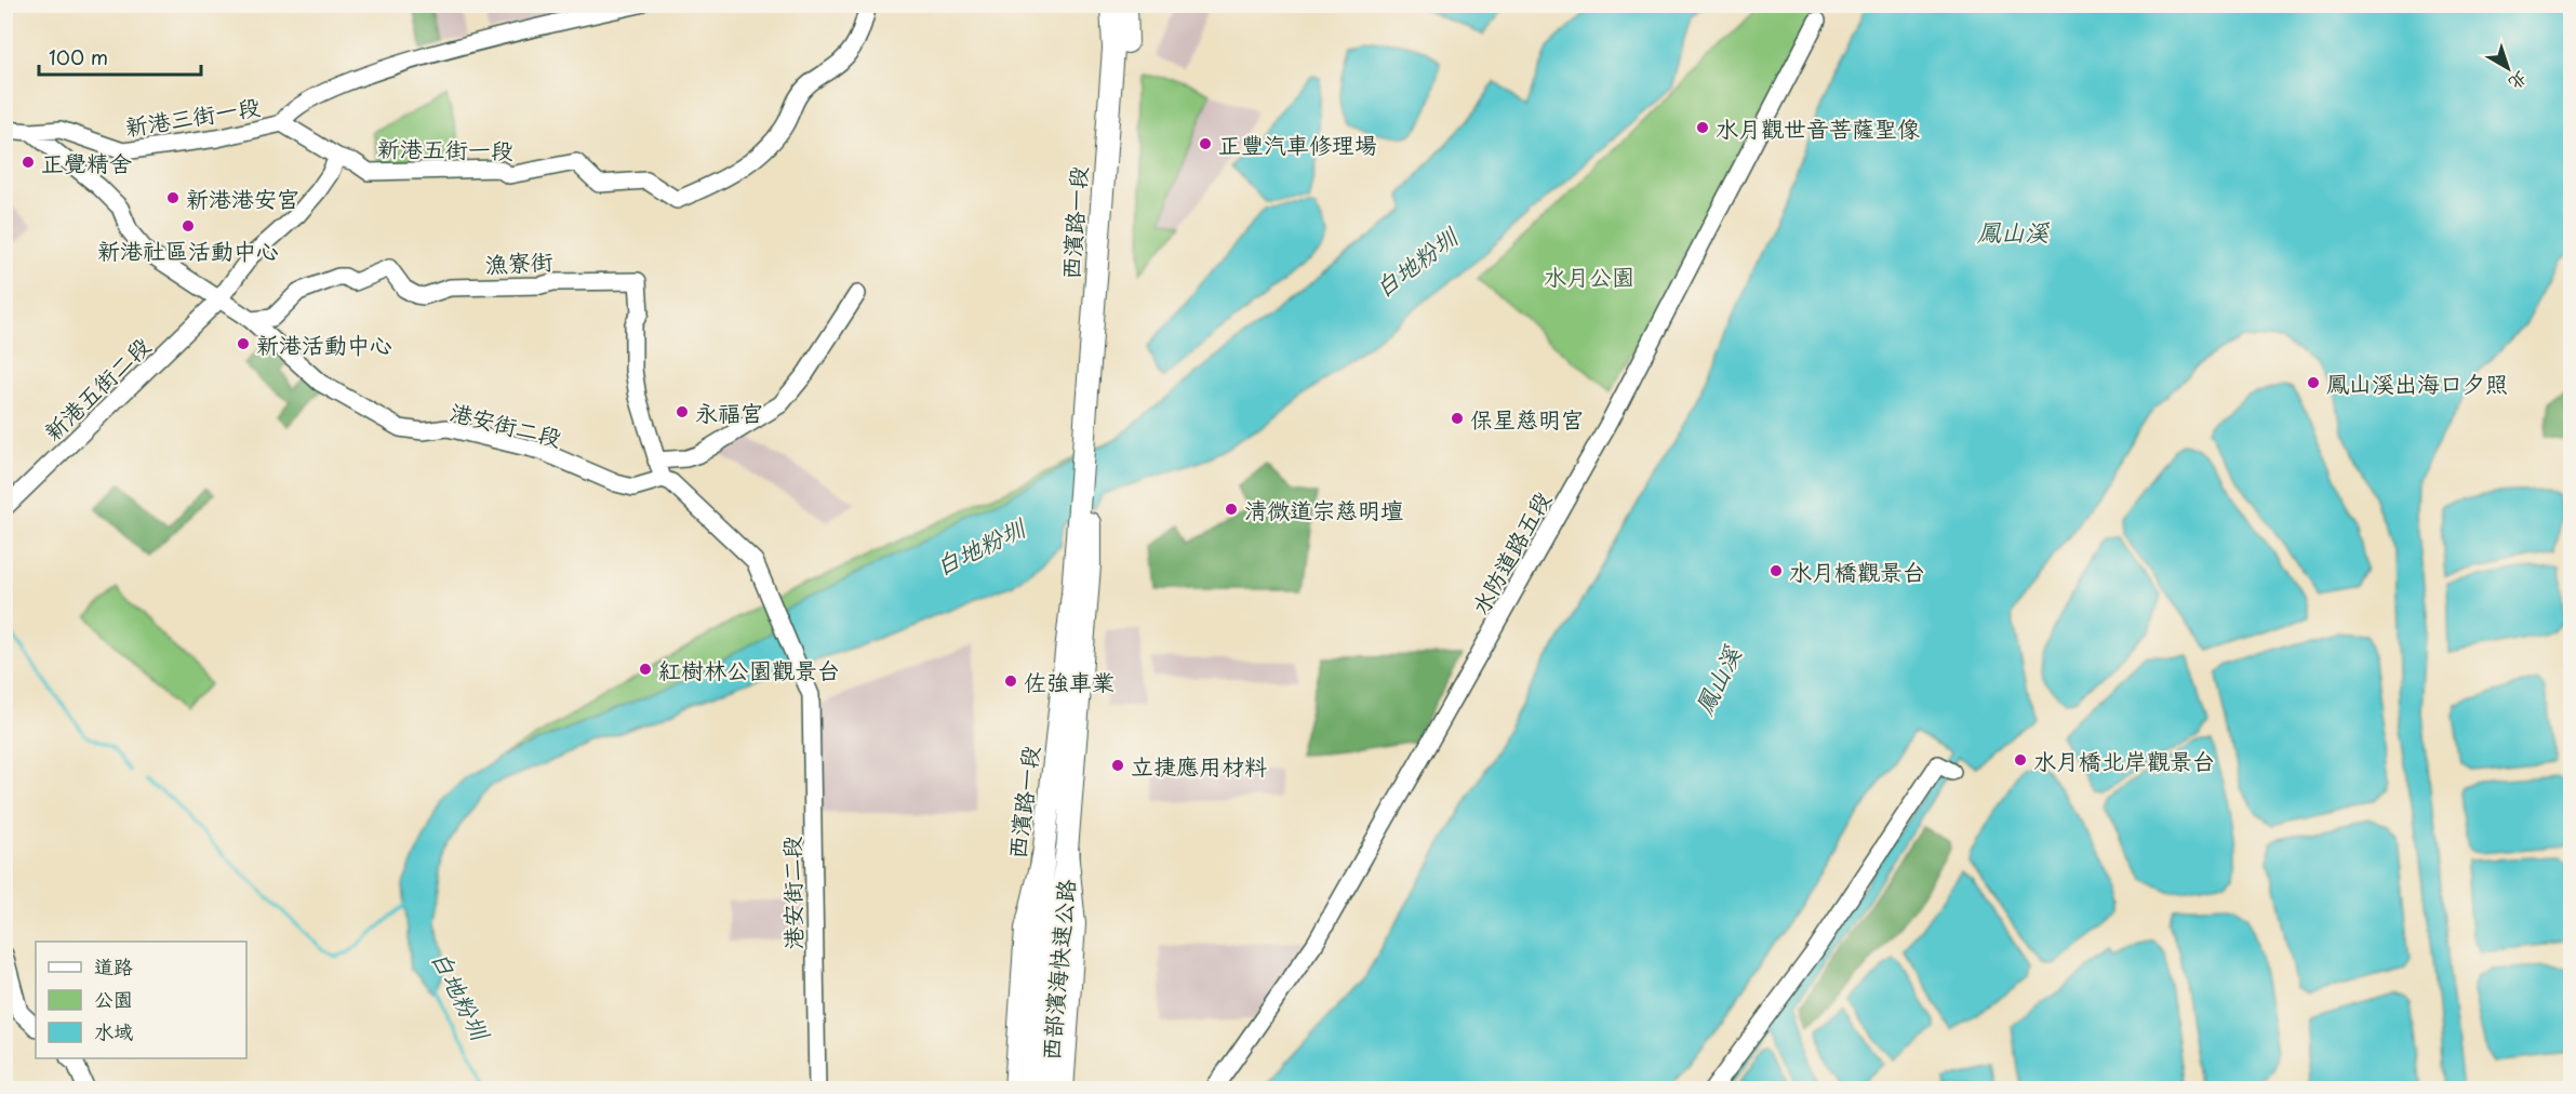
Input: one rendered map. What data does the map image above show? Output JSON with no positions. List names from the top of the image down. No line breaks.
{"streets":{"highway":["西部濱海快速公路"],"main road":["西濱路一段"],"street":["新港三街一段","新港五街一段","漁寮街","新港五街二段","港安街二段","水防道路五段"]},"crossings":[["新港三街一段","港安街二段"],["西濱路一段","西部濱海快速公路"],["漁寮街","港安街二段"],["新港五街二段","港安街二段"]],"water":["鳳山溪","白地粉圳"],"parks":["水月公園"],"places":["水月觀世音菩薩聖像","正豐汽車修理場","正覺精舍","新港港安宮","新港社區活動中心","新港活動中心","鳳山溪出海口夕照","永福宮","保星慈明宮","清微道宗慈明壇","水月橋觀景台","紅樹林公園觀景台","佐強車業","水月橋北岸觀景台","立捷應用材料"],"legend":["道路","公園","水域"],"scale_bar":"100 m","north":"bottom right"}
